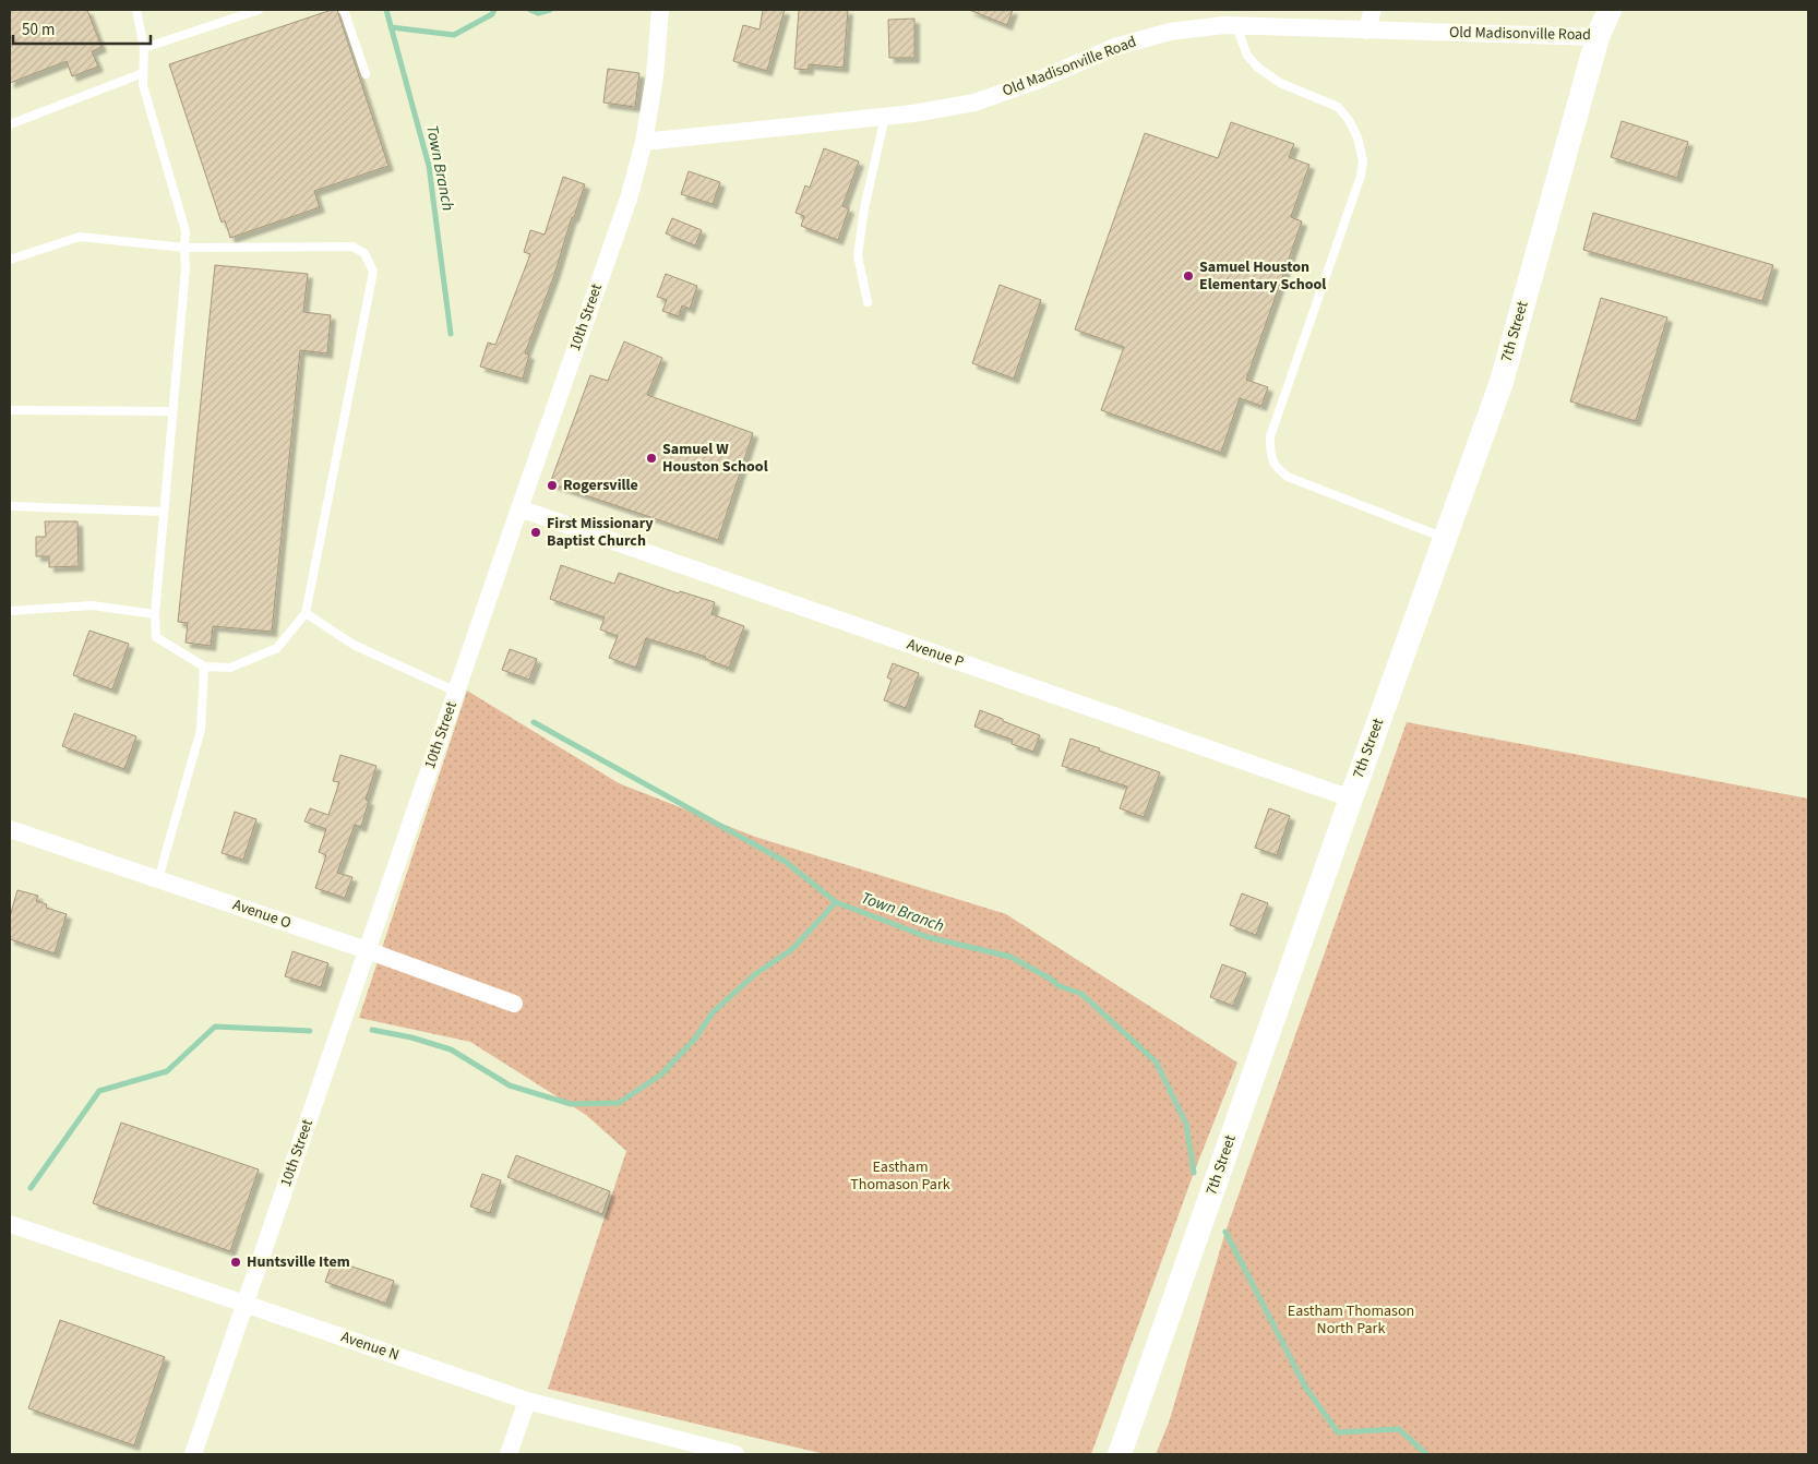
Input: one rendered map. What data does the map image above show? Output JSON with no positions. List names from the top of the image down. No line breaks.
{"streets":{"street":["Old Madisonville Road","10th Street","7th Street","Avenue P","Avenue O","Avenue N"]},"crossings":[["Old Madisonville Road","10th Street"],["Old Madisonville Road","7th Street"],["10th Street","Avenue P"],["10th Street","Avenue O"],["10th Street","Avenue N"],["7th Street","Avenue P"]],"water":["Town Branch"],"parks":["Eastham Thomason Park","Eastham Thomason North Park"],"places":["Samuel Houston Elementary School","Samuel W Houston School","Rogersville","First Missionary Baptist Church","Huntsville Item"],"scale_bar":"50 m"}
